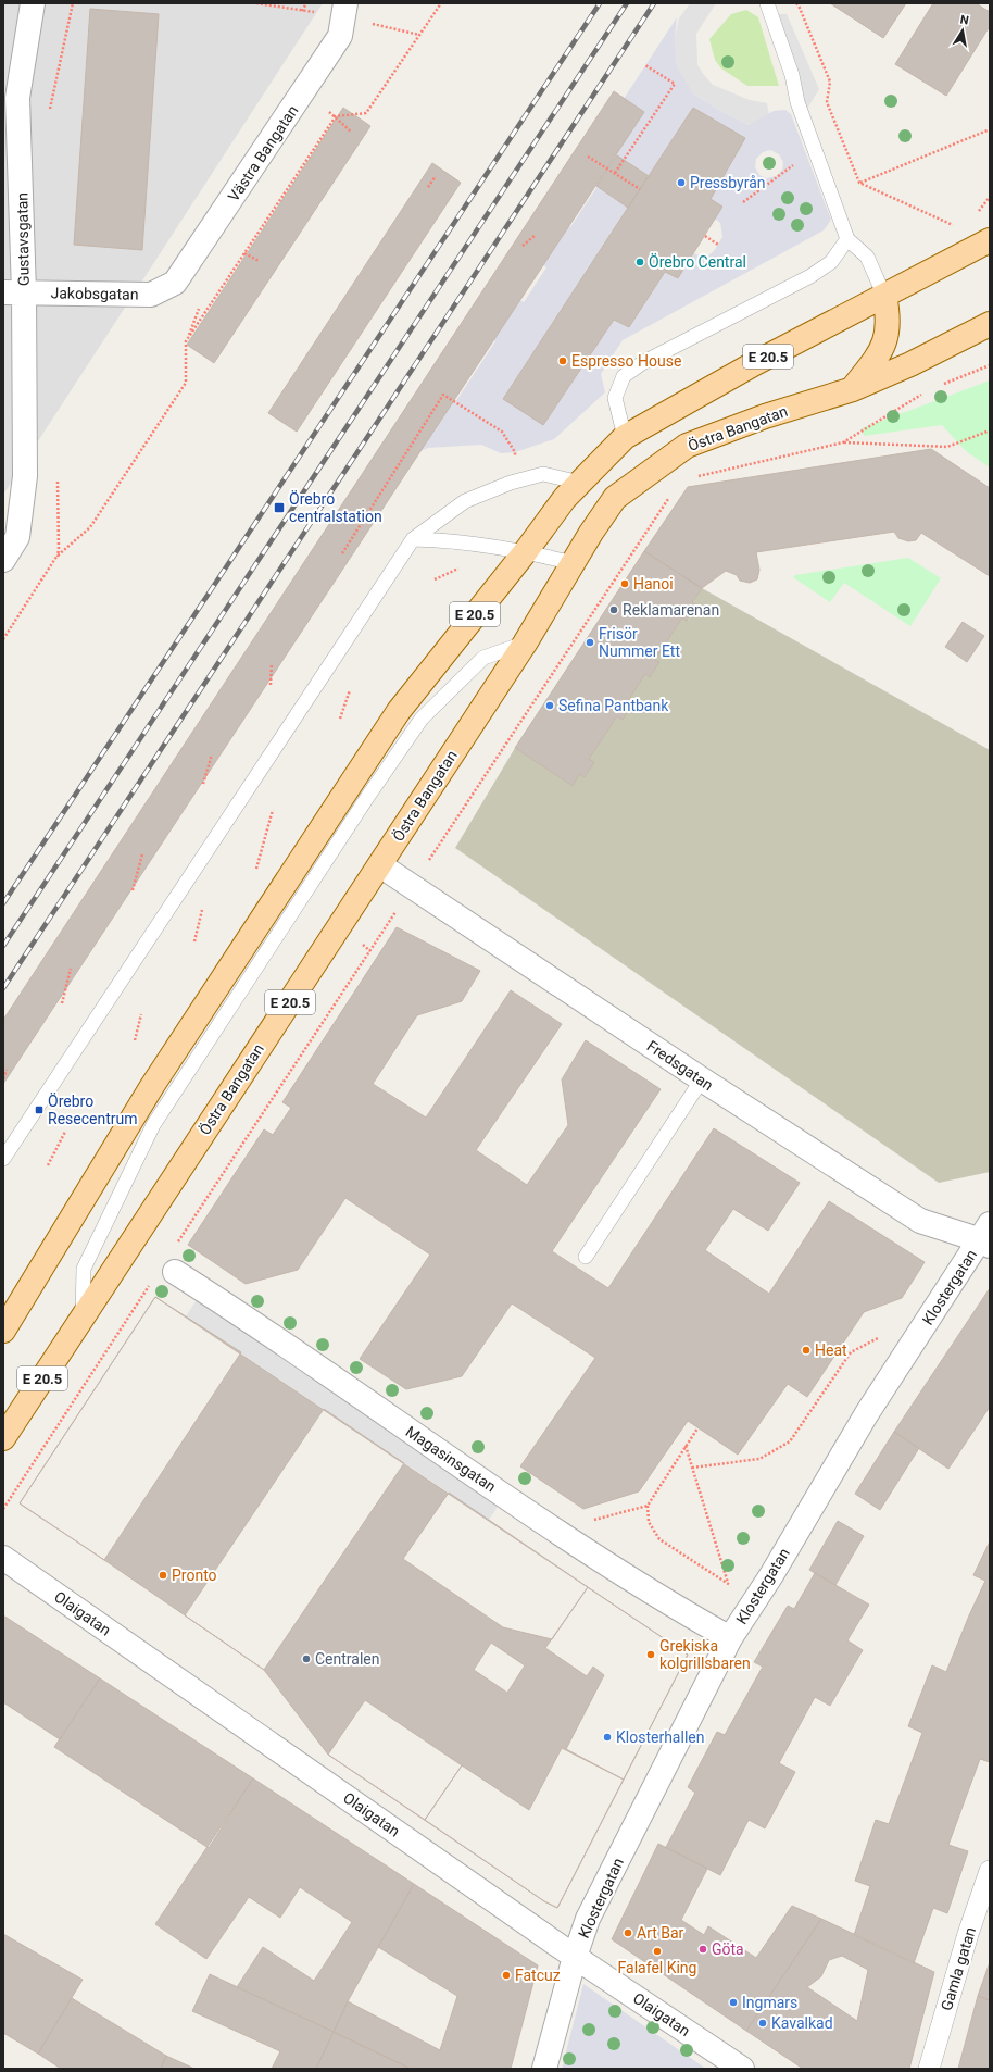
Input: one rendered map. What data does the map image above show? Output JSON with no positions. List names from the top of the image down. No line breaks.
{"streets":{"main road":["E 20.5","Östra Bangatan"],"street":["Västra Bangatan","Gustavsgatan","Jakobsgatan","Fredsgatan","Klostergatan","Magasinsgatan","Olaigatan","Gamla gatan"]},"crossings":[["Västra Bangatan","Jakobsgatan"],["Gustavsgatan","Jakobsgatan"],["Östra Bangatan","Fredsgatan"],["Fredsgatan","Klostergatan"],["Klostergatan","Magasinsgatan"],["Klostergatan","Olaigatan"]],"places":{"other":["Pressbyrån","Örebro Central","Espresso House","Hanoi","Reklamarenan","Frisör Nummer Ett","Sefina Pantbank","Heat","Pronto","Grekiska kolgrillsbaren","Centralen","Klosterhallen","Art Bar","Göta","Falafel King","Fatcuz","Ingmars","Kavalkad"],"transit":["Örebro centralstation","Örebro Resecentrum"]},"north":"top"}
